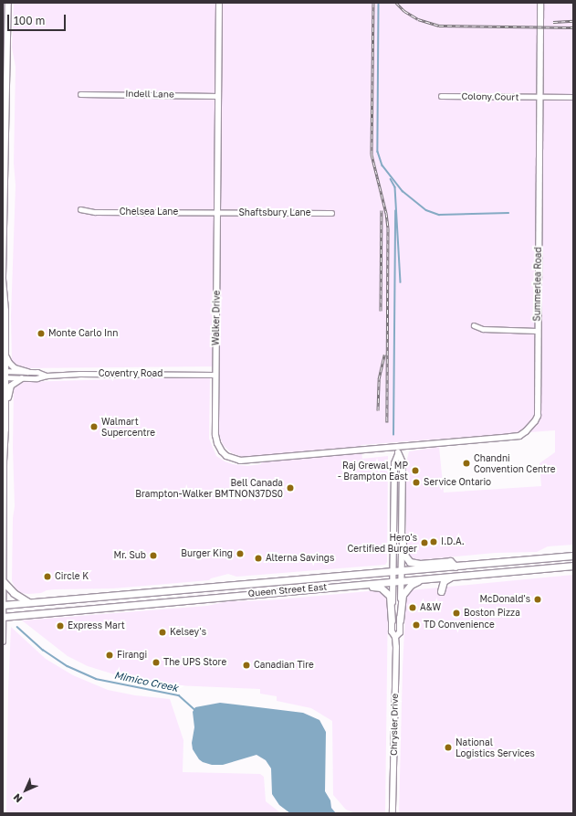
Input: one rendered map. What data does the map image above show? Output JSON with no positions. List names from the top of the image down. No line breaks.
{"streets":{"main road":["Queen Street East"],"street":["Indell Lane","Colony Court","Chelsea Lane","Shaftsbury Lane","Summerlea Road","Walker Drive","Coventry Road","Chrysler Drive"]},"crossings":[["Indell Lane","Walker Drive"],["Colony Court","Summerlea Road"],["Chelsea Lane","Shaftsbury Lane"],["Chelsea Lane","Walker Drive"],["Shaftsbury Lane","Walker Drive"],["Summerlea Road","Walker Drive"],["Walker Drive","Coventry Road"],["Queen Street East","Chrysler Drive"]],"water":["Mimico Creek"],"places":["Monte Carlo Inn","Walmart Supercentre","Chandni Convention Centre","Raj Grewal, MP - Brampton East","Service Ontario","Bell Canada Brampton-Walker BMTNON37DS0","I.D.A.","Hero's Certified Burger","Burger King","Mr. Sub","Alterna Savings","Circle K","McDonald's","A&W","Boston Pizza","TD Convenience","Express Mart","Kelsey's","Firangi","The UPS Store","Canadian Tire","National Logistics Services"],"scale_bar":"100 m","north":"bottom left"}
